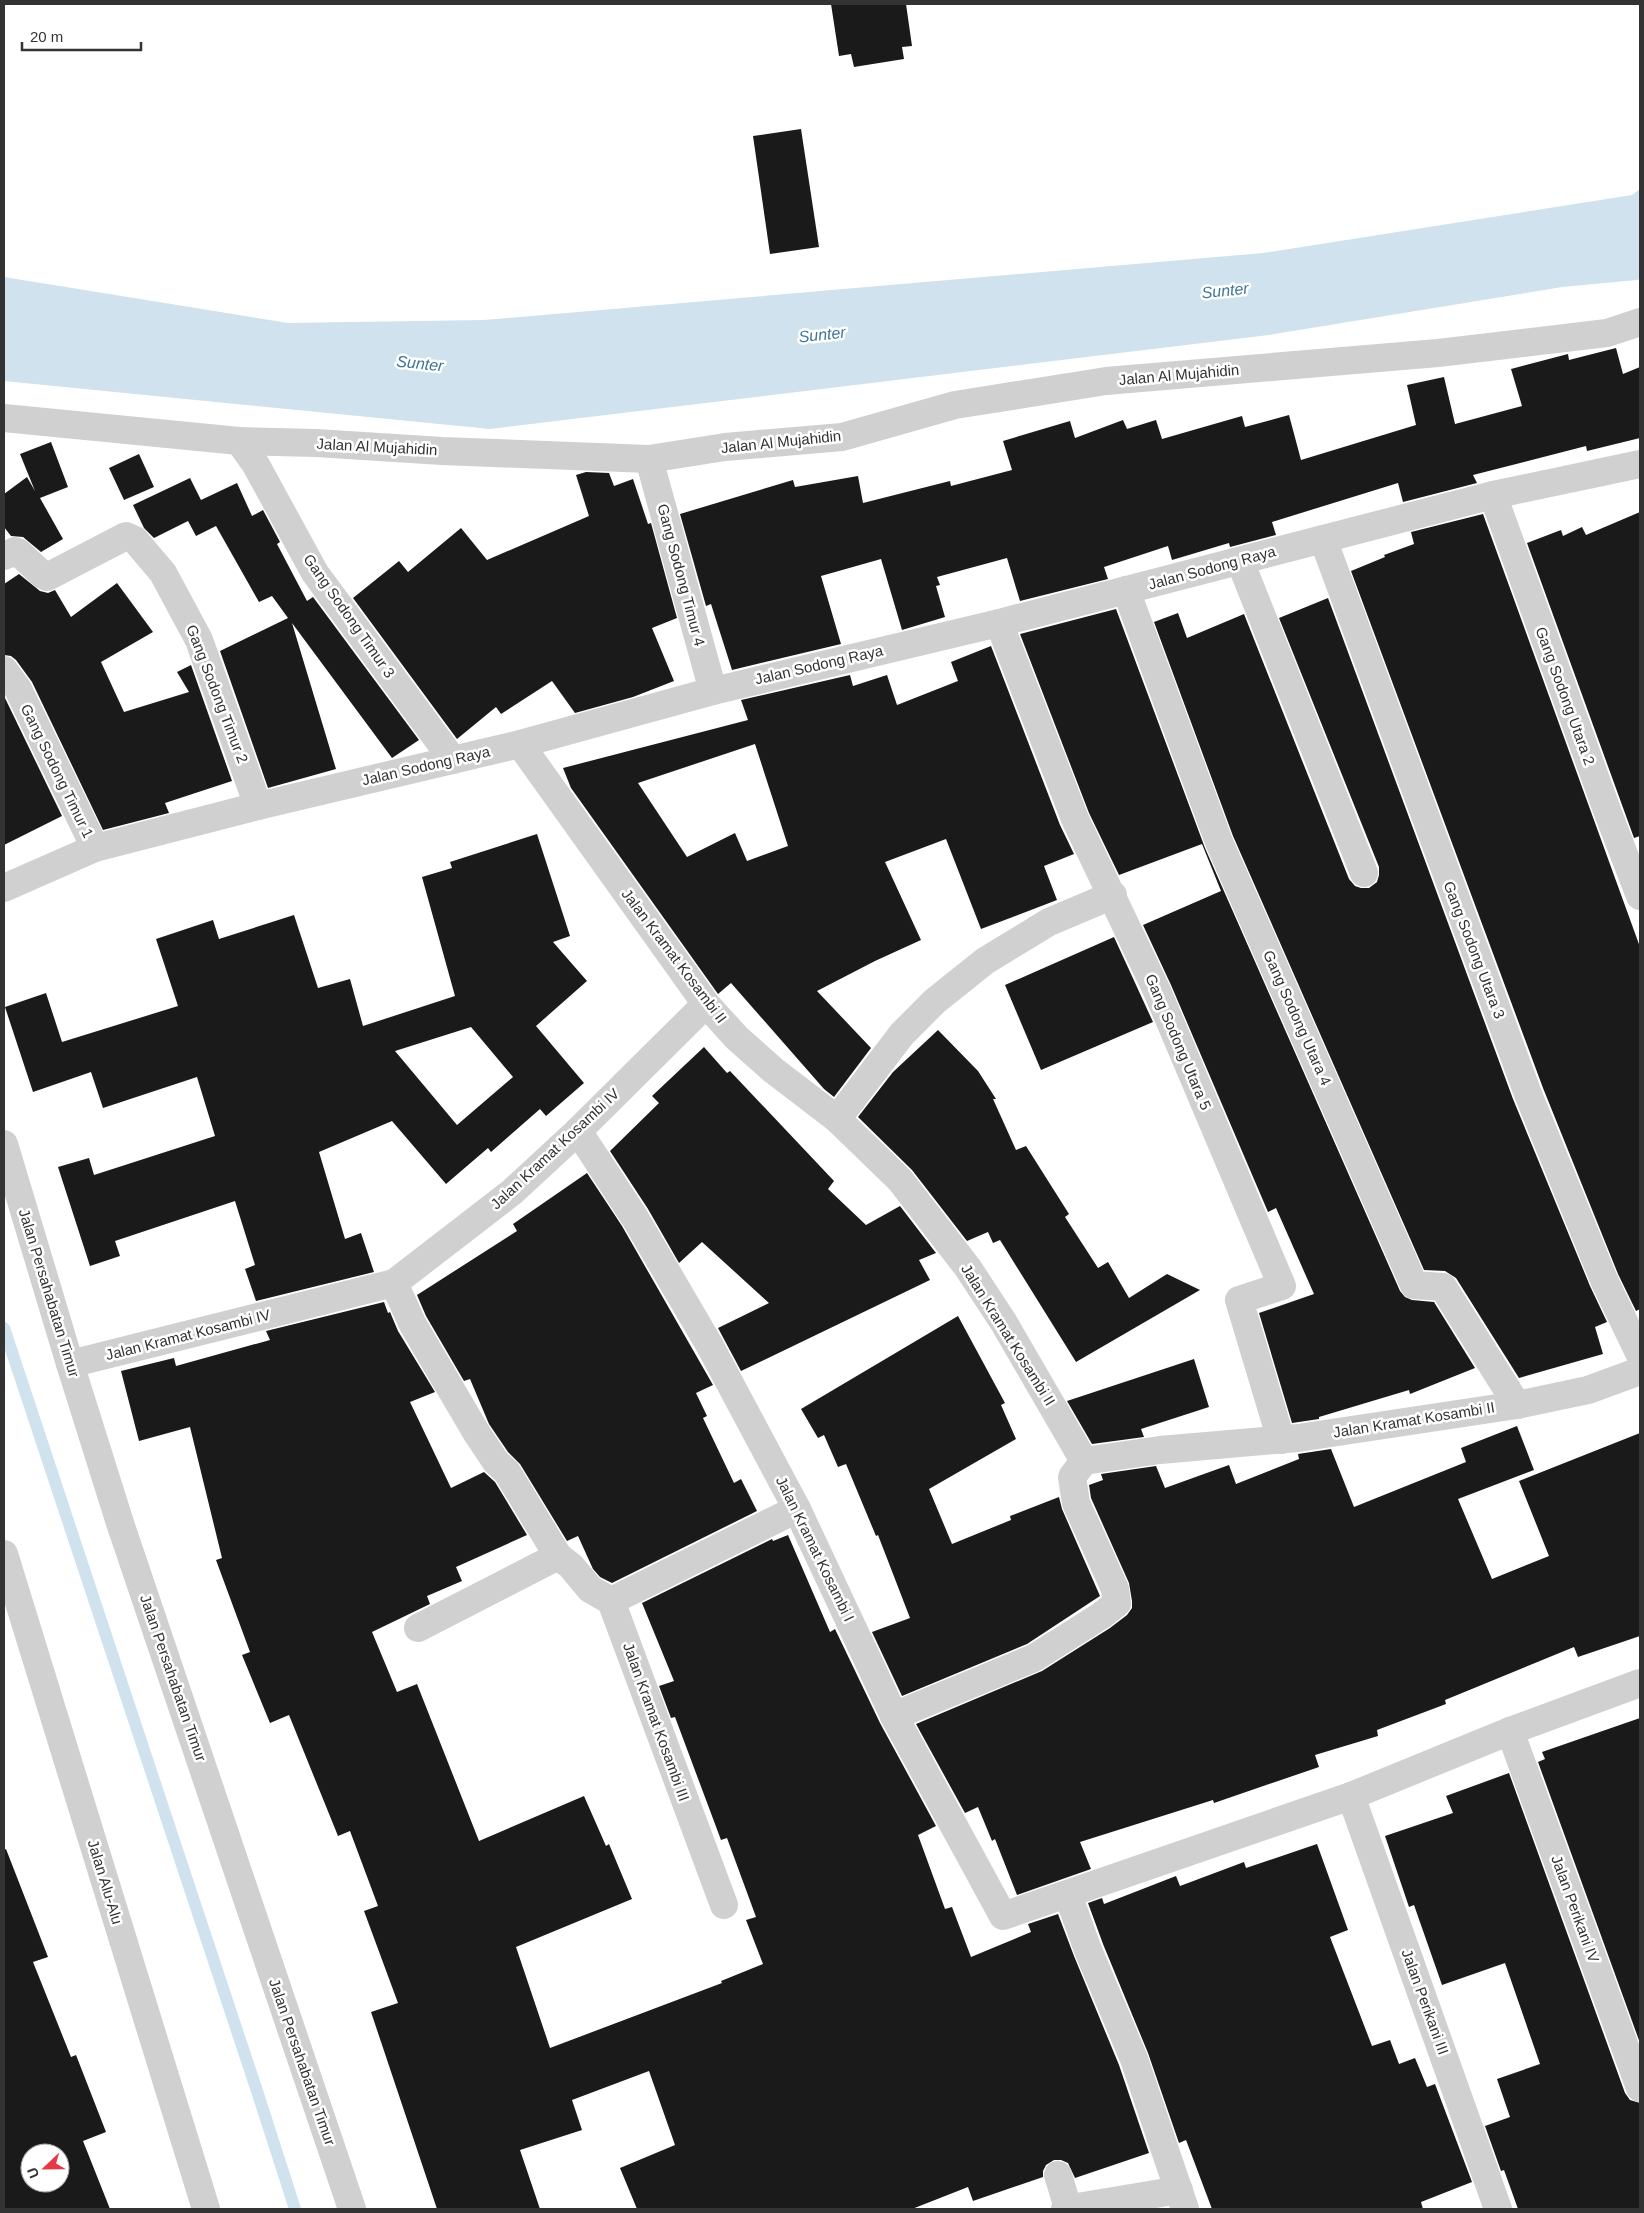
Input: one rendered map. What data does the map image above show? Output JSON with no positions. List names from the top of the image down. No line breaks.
{"streets":{"street":["Jalan Al Mujahidin","Jalan Sodong Raya","Gang Sodong Timur 4","Gang Sodong Timur 3","Gang Sodong Timur 2","Gang Sodong Utara 2","Gang Sodong Timur 1","Gang Sodong Utara 3","Jalan Kramat Kosambi II","Gang Sodong Utara 4","Gang Sodong Utara 5","Jalan Kramat Kosambi IV","Jalan Persahabatan Timur","Jalan Kramat Kosambi I","Jalan Kramat Kosambi III","Jalan Alu-Alu","Jalan Perikani IV","Jalan Perikani III"]},"crossings":[["Jalan Al Mujahidin","Gang Sodong Timur 4"],["Jalan Al Mujahidin","Gang Sodong Timur 3"],["Jalan Sodong Raya","Gang Sodong Timur 4"],["Jalan Sodong Raya","Gang Sodong Timur 3"],["Jalan Sodong Raya","Gang Sodong Timur 2"],["Jalan Sodong Raya","Gang Sodong Utara 2"],["Jalan Sodong Raya","Gang Sodong Timur 1"],["Jalan Sodong Raya","Gang Sodong Utara 3"],["Jalan Sodong Raya","Jalan Kramat Kosambi II"],["Jalan Sodong Raya","Gang Sodong Utara 4"],["Jalan Sodong Raya","Gang Sodong Utara 5"],["Jalan Kramat Kosambi II","Gang Sodong Utara 4"],["Jalan Kramat Kosambi II","Gang Sodong Utara 5"],["Jalan Kramat Kosambi II","Jalan Kramat Kosambi IV"],["Jalan Kramat Kosambi IV","Jalan Persahabatan Timur"],["Jalan Kramat Kosambi IV","Jalan Kramat Kosambi I"]],"water":["Sunter"],"scale_bar":"20 m","north":"left"}
